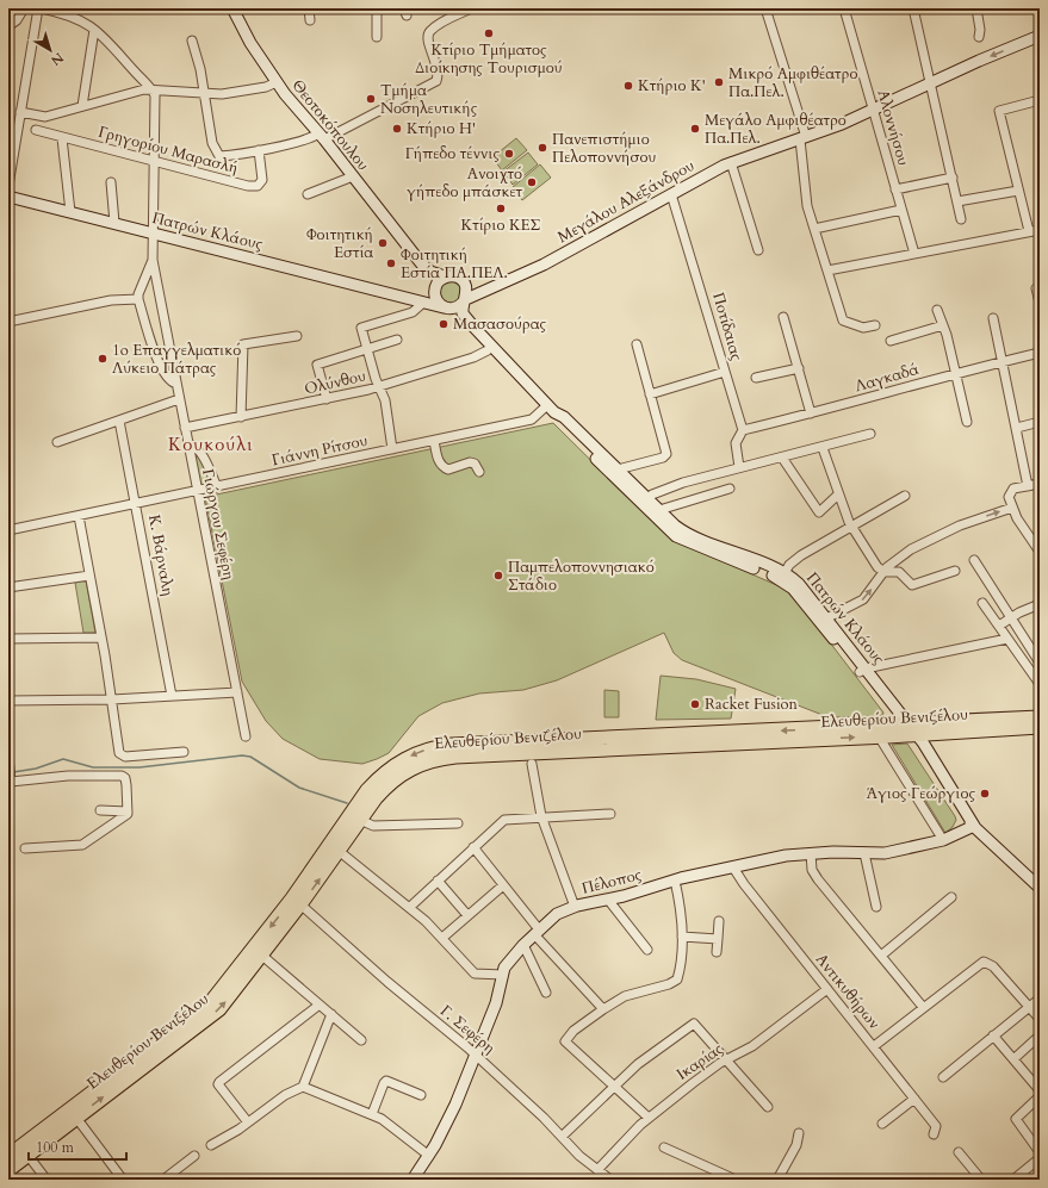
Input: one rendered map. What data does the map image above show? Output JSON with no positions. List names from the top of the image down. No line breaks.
{"streets":{"main road":["Θεοτοκόπουλου","Μεγάλου Αλεξάνδρου","Πατρών Κλάους","Ελευθερίου Βενιζέλου","Πέλοπος"],"street":["Αλοννήσου","Γρηγορίου Μαρασλή","Ποτίδαιας","Λαγκαδά","Ολύνθου","Γιάννη Ρίτσου","Γιώργου Σεφέρη","Κ. Βάρναλη","Αντικυθήρων","Γ. Σεφέρη","Ικαρίας"]},"crossings":[["Θεοτοκόπουλου","Γιώργου Σεφέρη"],["Αλοννήσου","Μεγάλου Αλεξάνδρου"],["Γρηγορίου Μαρασλή","Γιώργου Σεφέρη"],["Μεγάλου Αλεξάνδρου","Ποτίδαιας"],["Πατρών Κλάους","Ολύνθου"],["Πατρών Κλάους","Γιάννη Ρίτσου"],["Πατρών Κλάους","Γιώργου Σεφέρη"],["Πατρών Κλάους","Ελευθερίου Βενιζέλου"],["Πατρών Κλάους","Πέλοπος"],["Ποτίδαιας","Λαγκαδά"],["Ολύνθου","Γιώργου Σεφέρη"],["Γιάννη Ρίτσου","Γιώργου Σεφέρη"],["Γιάννη Ρίτσου","Κ. Βάρναλη"],["Ελευθερίου Βενιζέλου","Γ. Σεφέρη"],["Πέλοπος","Αντικυθήρων"],["Πέλοπος","Γ. Σεφέρη"],["Αντικυθήρων","Ικαρίας"],["Γ. Σεφέρη","Ικαρίας"]],"districts":["Κουκούλι"],"places":["Κτίριο Τμήματος Διοίκησης Τουρισμού","Μικρό Αμφιθέατρο Πα.Πελ.","Κτήριο Κ'","Τμήμα Νοσηλευτικής","Κτήριο Η'","Μεγάλο Αμφιθέατρο Πα.Πελ.","Πανεπιστήμιο Πελοποννήσου","Γήπεδο τέννις","Ανοιχτό γήπεδο μπάσκετ","Κτίριο ΚΕΣ","Φοιτητική Εστία","Φοιτητική Εστία ΠΑ.ΠΕΛ.","Μασασούρας","1o Επαγγελματικό Λύκειο Πάτρας","Παμπελοποννησιακό Στάδιο","Racket Fusion","Άγιος Γεώργιος"],"scale_bar":"100 m","north":"bottom right"}
